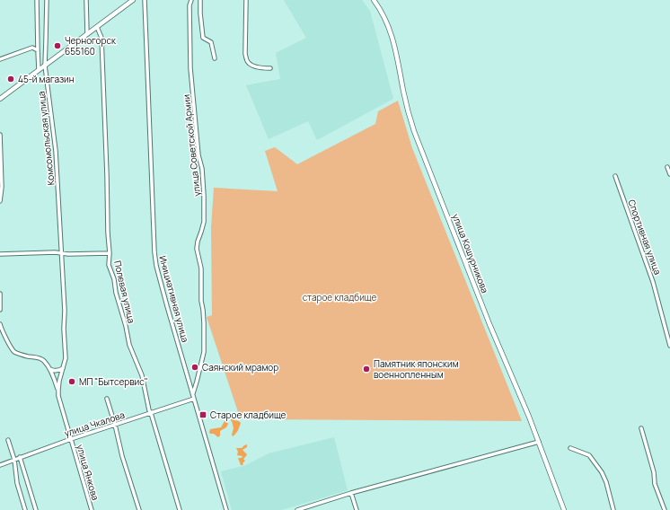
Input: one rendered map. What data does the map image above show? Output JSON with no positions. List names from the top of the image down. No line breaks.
{"streets":{"main road":["улица Кошурникова"],"street":["Комсомольская улица","улица Советской Армии","Спортивная улица","Полевая улица","Инициативная улица","улица Чкалова","улица Янкова"]},"crossings":[["Комсомольская улица","улица Чкалова"],["Комсомольская улица","улица Янкова"],["улица Советской Армии","Инициативная улица"],["Полевая улица","улица Чкалова"],["Инициативная улица","улица Чкалова"],["улица Чкалова","улица Янкова"]],"parks":["старое кладбище"],"places":{"other":["Черногорск 655160","45-й магазин","Саянский мрамор","Памятник японским военнопленным","МП \"Бытсервис\""],"transit":["Старое кладбище"]}}
